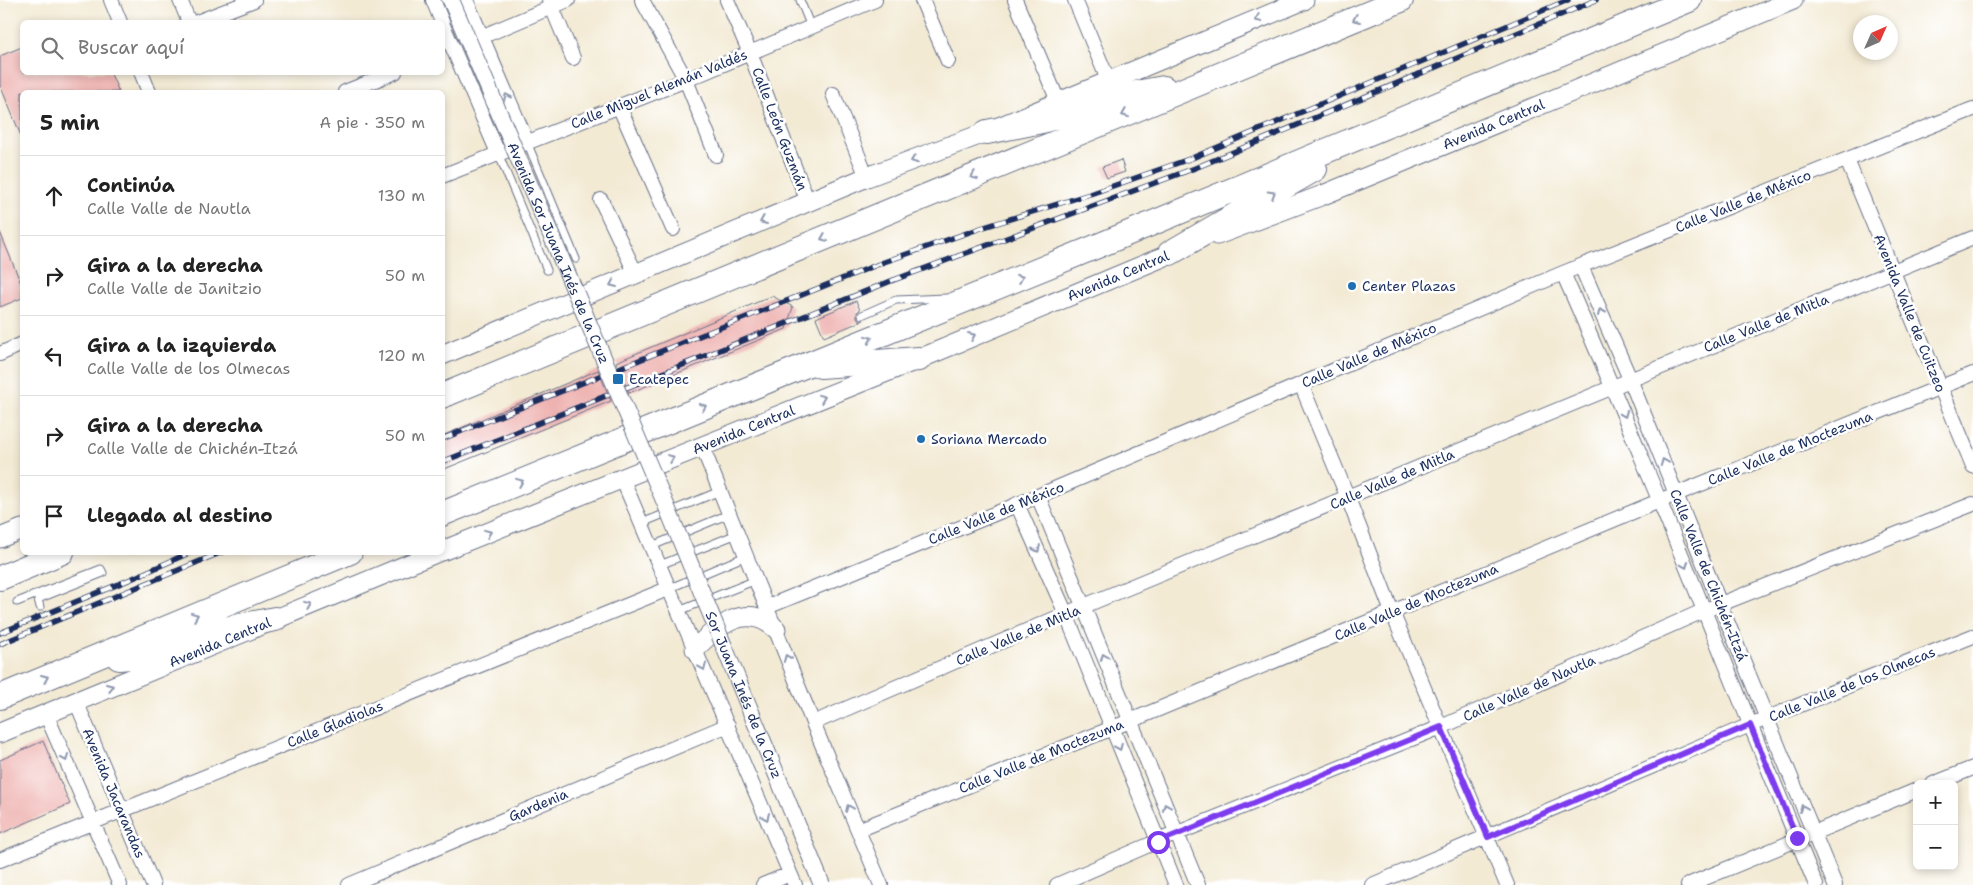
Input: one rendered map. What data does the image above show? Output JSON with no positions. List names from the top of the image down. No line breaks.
{"streets":{"main road":["Avenida Central"],"street":["Calle Miguel Alemán Valdés","Calle León Guzmán","Calle Valle de México","Avenida Sor Juana Inés de la Cruz","Avenida Valle de Cuitzeo","Calle Valle de Mitla","Calle Valle de Moctezuma","Calle Valle de Chichén-Itzá","Calle Valle de los Olmecas","Calle Valle de Nautla","Sor Juana Inés de la Cruz","Calle Gladiolas","Avenida Jacarandas","Gardenia"]},"crossings":[["Calle Miguel Alemán Valdés","Calle León Guzmán"],["Calle Miguel Alemán Valdés","Avenida Sor Juana Inés de la Cruz"],["Avenida Central","Avenida Jacarandas"],["Calle Valle de México","Avenida Valle de Cuitzeo"],["Calle Valle de México","Calle Valle de Chichén-Itzá"],["Avenida Sor Juana Inés de la Cruz","Sor Juana Inés de la Cruz"],["Avenida Valle de Cuitzeo","Calle Valle de Mitla"],["Avenida Valle de Cuitzeo","Calle Valle de Moctezuma"],["Calle Valle de Mitla","Calle Valle de Chichén-Itzá"],["Calle Valle de Moctezuma","Calle Valle de Chichén-Itzá"],["Calle Valle de Chichén-Itzá","Calle Valle de los Olmecas"],["Calle Valle de Chichén-Itzá","Calle Valle de Nautla"],["Calle Gladiolas","Avenida Jacarandas"]],"one_way":["Avenida Central"],"places":{"other":["Center Plazas","Soriana Mercado"],"transit":["Ecatepec"]},"north":"top right","page":{"search":"Buscar aquí","heading":["5 min","A pie · 350 m"],"list":[["Continúa","Calle Valle de Nautla","130 m"],["Gira a la derecha","Calle Valle de Janitzio","50 m"],["Gira a la izquierda","Calle Valle de los Olmecas","120 m"],["Gira a la derecha","Calle Valle de Chichén-Itzá","50 m"],"Llegada al destino"],"map_buttons":["+","−"]}}
